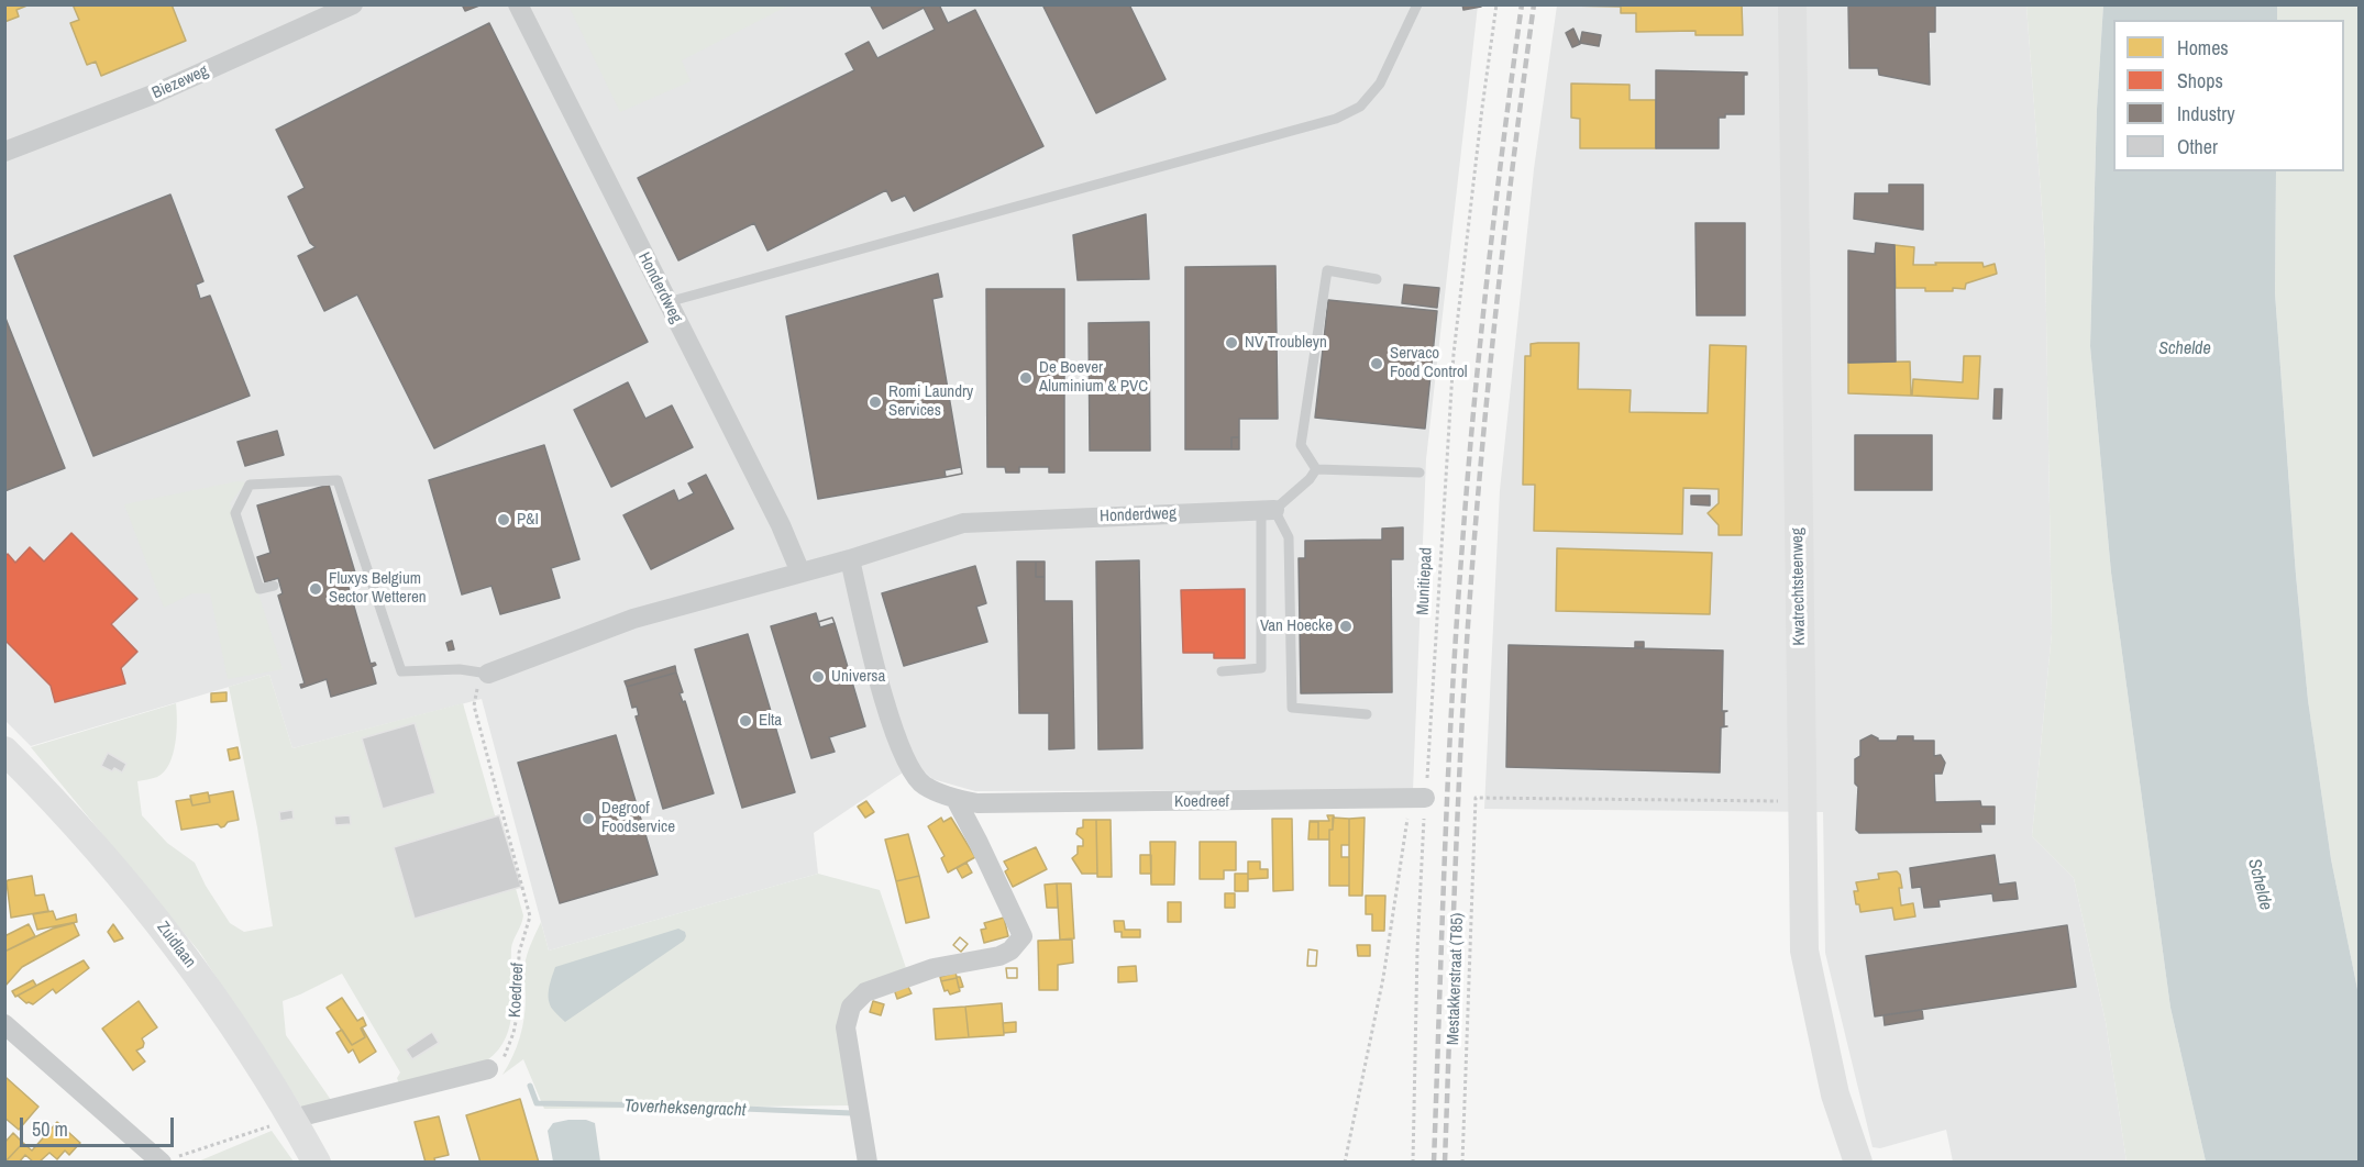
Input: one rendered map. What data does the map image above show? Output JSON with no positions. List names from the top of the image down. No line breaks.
{"streets":{"street":["Biezeweg","Honderdweg","Kwatrechtsteenweg","Koedreef","Zuidlaan"],"path":["Munitiepad","Mestakkerstraat (T85)"]},"crossings":[["Honderdweg","Koedreef"],["Munitiepad","Koedreef"],["Kwatrechtsteenweg","Mestakkerstraat (T85)"]],"water":["Schelde","Toverheksengracht"],"places":["NV Troubleyn","Servaco Food Control","De Boever Aluminium & PVC","Romi Laundry Services","P&I","Fluxys Belgium Sector Wetteren","Van Hoecke","Universa","Elta","Degroof Foodservice"],"legend":["Homes","Shops","Industry","Other"],"scale_bar":"50 m"}
